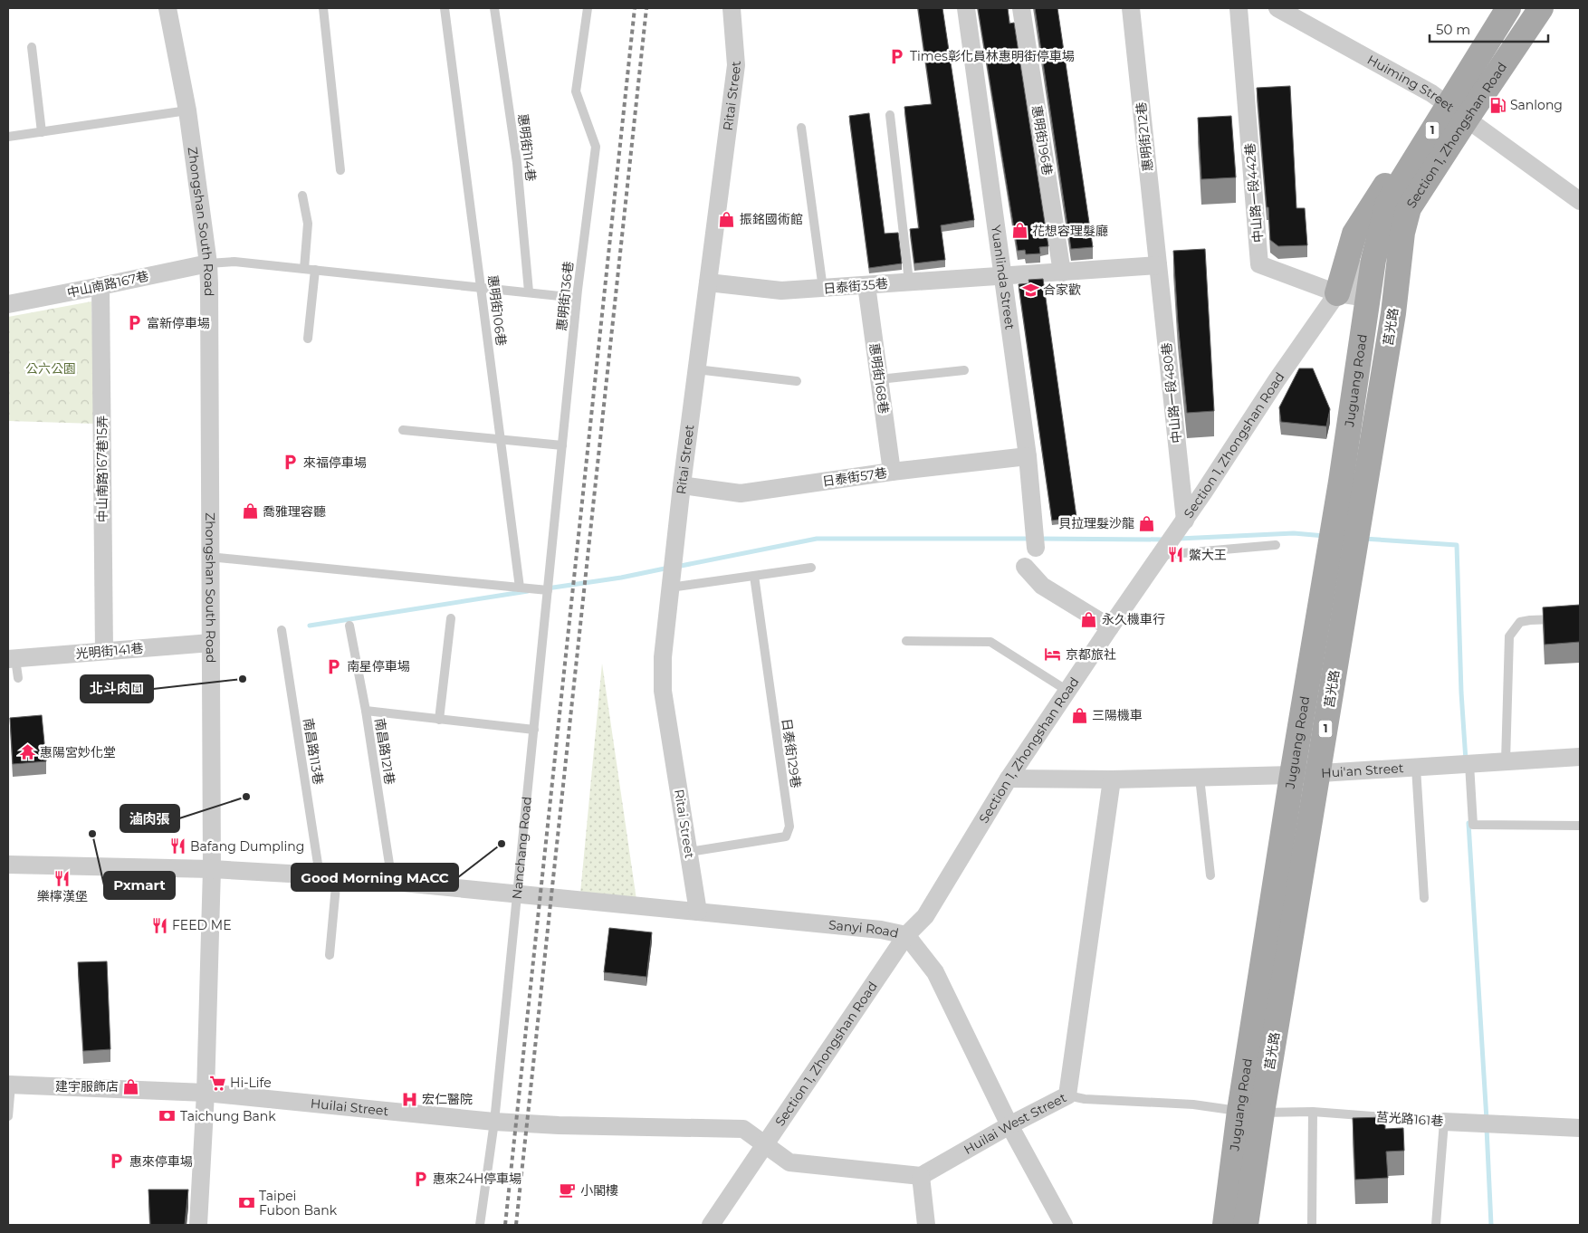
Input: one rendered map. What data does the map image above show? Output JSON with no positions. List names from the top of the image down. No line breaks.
{"streets":{"main road":["1","Section 1, Zhongshan Road","莒光路","Juguang Road"],"street":["Huiming Street","Ritai Street","惠明街212巷","惠明街196巷","中山路一段442巷","Zhongshan South Road","Yuanlinda Street","中山南路167巷","日泰街35巷","惠明街168巷","中山路一段480巷","中山南路167巷15弄","日泰街57巷","光明街141巷","Hui'an Street","Nanchang Road","Sanyi Road","Huilai Street","莒光路161巷","Huilai West Street"],"lane":["惠明街114巷","惠明街136巷","惠明街106巷","南昌路113巷","南昌路121巷","日泰街129巷"]},"crossings":[["Huiming Street","Section 1, Zhongshan Road"],["Ritai Street","日泰街35巷"],["Ritai Street","日泰街57巷"],["Ritai Street","日泰街129巷"],["Ritai Street","Sanyi Road"],["Section 1, Zhongshan Road","中山路一段442巷"],["Section 1, Zhongshan Road","莒光路"],["Section 1, Zhongshan Road","Juguang Road"],["Section 1, Zhongshan Road","中山路一段480巷"],["Section 1, Zhongshan Road","Hui'an Street"],["Section 1, Zhongshan Road","Sanyi Road"],["Section 1, Zhongshan Road","Huilai Street"],["惠明街212巷","日泰街35巷"],["惠明街212巷","中山路一段480巷"],["惠明街196巷","日泰街35巷"],["中山路一段442巷","Juguang Road"],["Zhongshan South Road","中山南路167巷"],["Zhongshan South Road","光明街141巷"],["Zhongshan South Road","Nanchang Road"],["Zhongshan South Road","Huilai Street"],["Yuanlinda Street","日泰街35巷"],["Yuanlinda Street","日泰街57巷"],["中山南路167巷","中山南路167巷15弄"],["日泰街35巷","惠明街168巷"],["日泰街35巷","中山路一段480巷"],["惠明街136巷","Nanchang Road"],["莒光路","Juguang Road"],["莒光路","Hui'an Street"],["莒光路","莒光路161巷"],["惠明街168巷","日泰街57巷"],["Juguang Road","Hui'an Street"],["Juguang Road","莒光路161巷"],["中山南路167巷15弄","光明街141巷"],["南昌路113巷","Nanchang Road"],["南昌路121巷","Nanchang Road"],["Hui'an Street","Huilai West Street"],["Nanchang Road","Sanyi Road"],["Sanyi Road","Huilai West Street"],["莒光路161巷","Huilai West Street"]],"parks":["公六公園"],"places":{"parking":["Times彰化員林惠明街停車場","富新停車場","來福停車場","南星停車場","惠來停車場","惠來24H停車場"],"fuel station":["Sanlong"],"shop":["振銘國術館","花想容理髮廳","喬雅理容聽","貝拉理髮沙龍","永久機車行","三陽機車","建宇服飾店"],"school or university":["合家歡"],"restaurant":["鱉大王","Bafang Dumpling","樂檸漢堡","FEED ME"],"hotel":["京都旅社"],"other":["北斗肉圓","滷肉張","Pxmart","Good Morning MACC"],"temple":["惠陽宮妙化堂"],"supermarket":["Hi-Life"],"hospital":["宏仁醫院"],"bank":["Taichung Bank","Taipei Fubon Bank"],"cafe":["小閣樓"]},"scale_bar":"50 m"}
